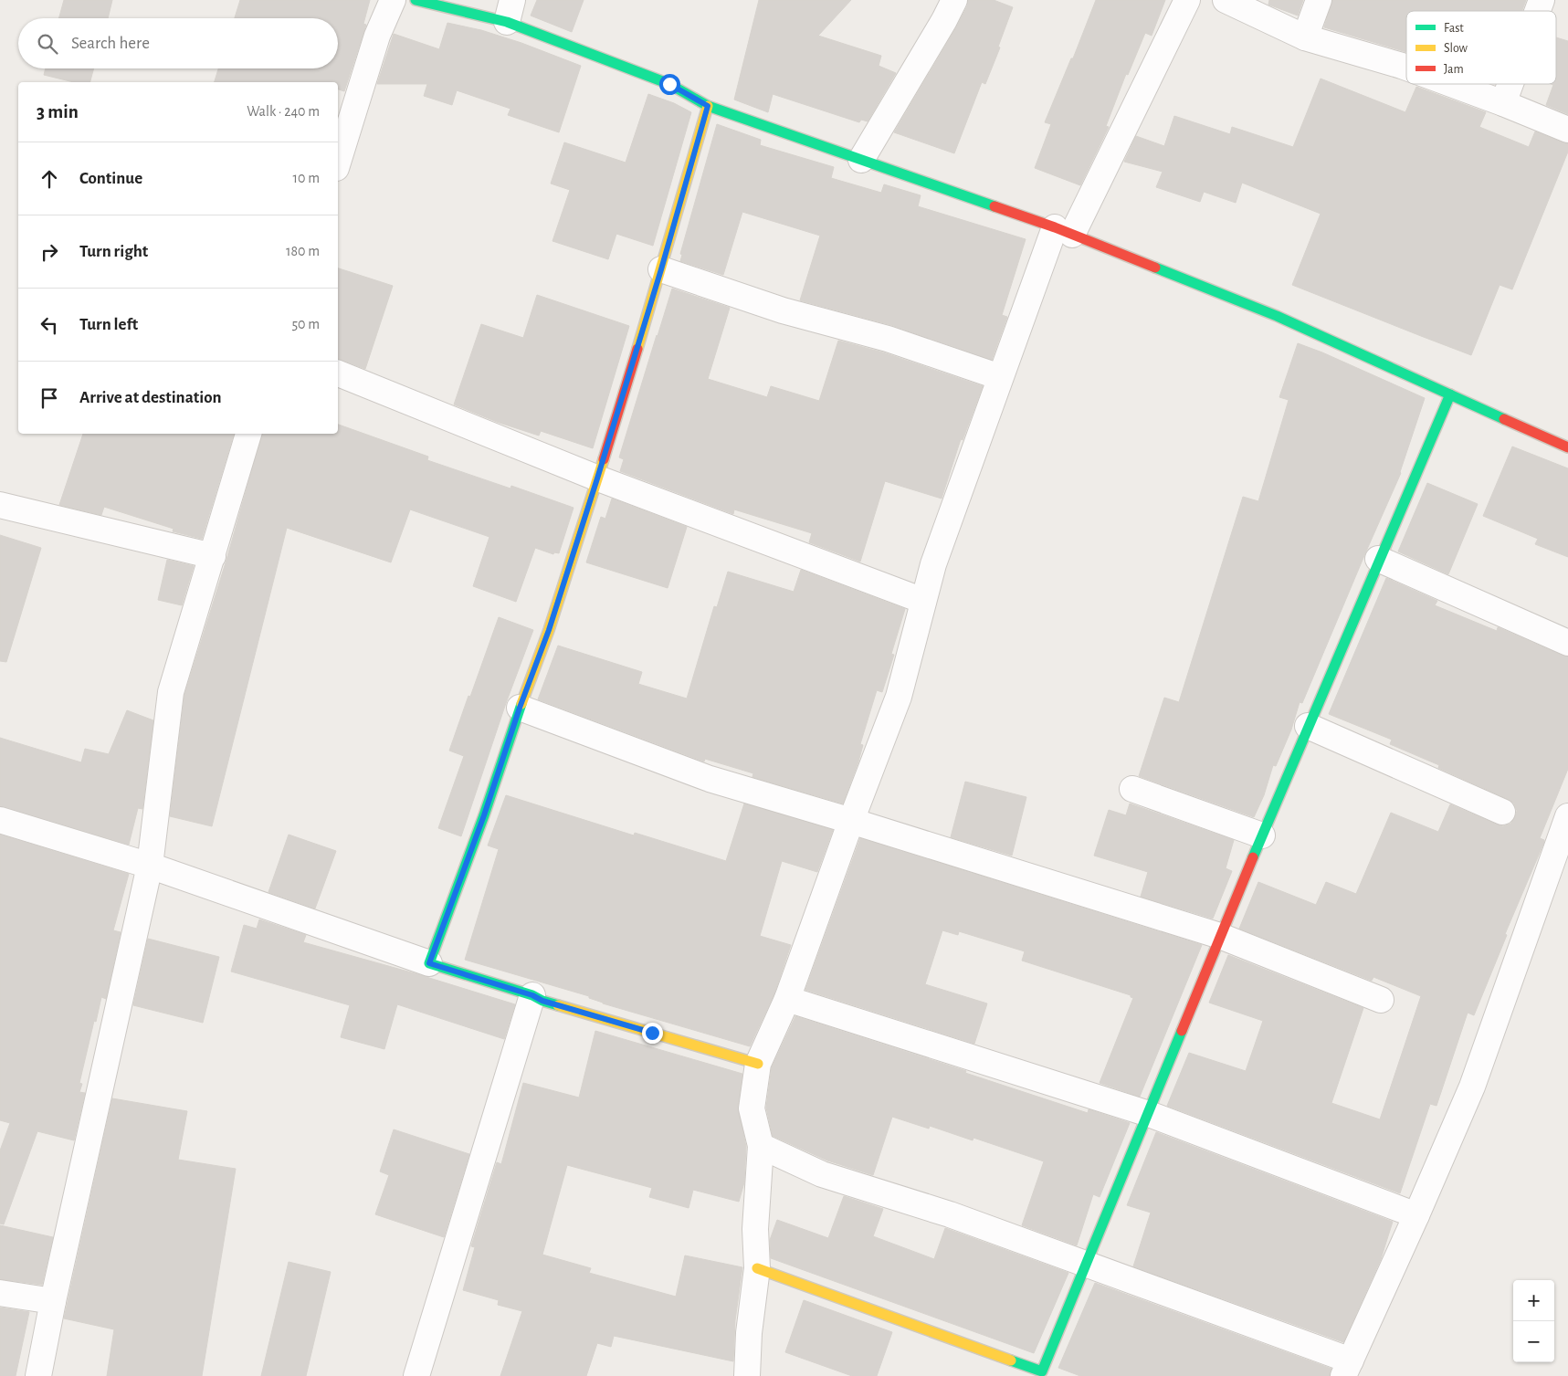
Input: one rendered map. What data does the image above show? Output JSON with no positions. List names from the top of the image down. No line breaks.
{"legend":["Fast","Slow","Jam"],"page":{"search":"Search here","heading":["3 min","Walk · 240 m"],"list":[["Continue","10 m"],["Turn right","180 m"],["Turn left","50 m"],"Arrive at destination"],"map_buttons":["+","−"]}}
